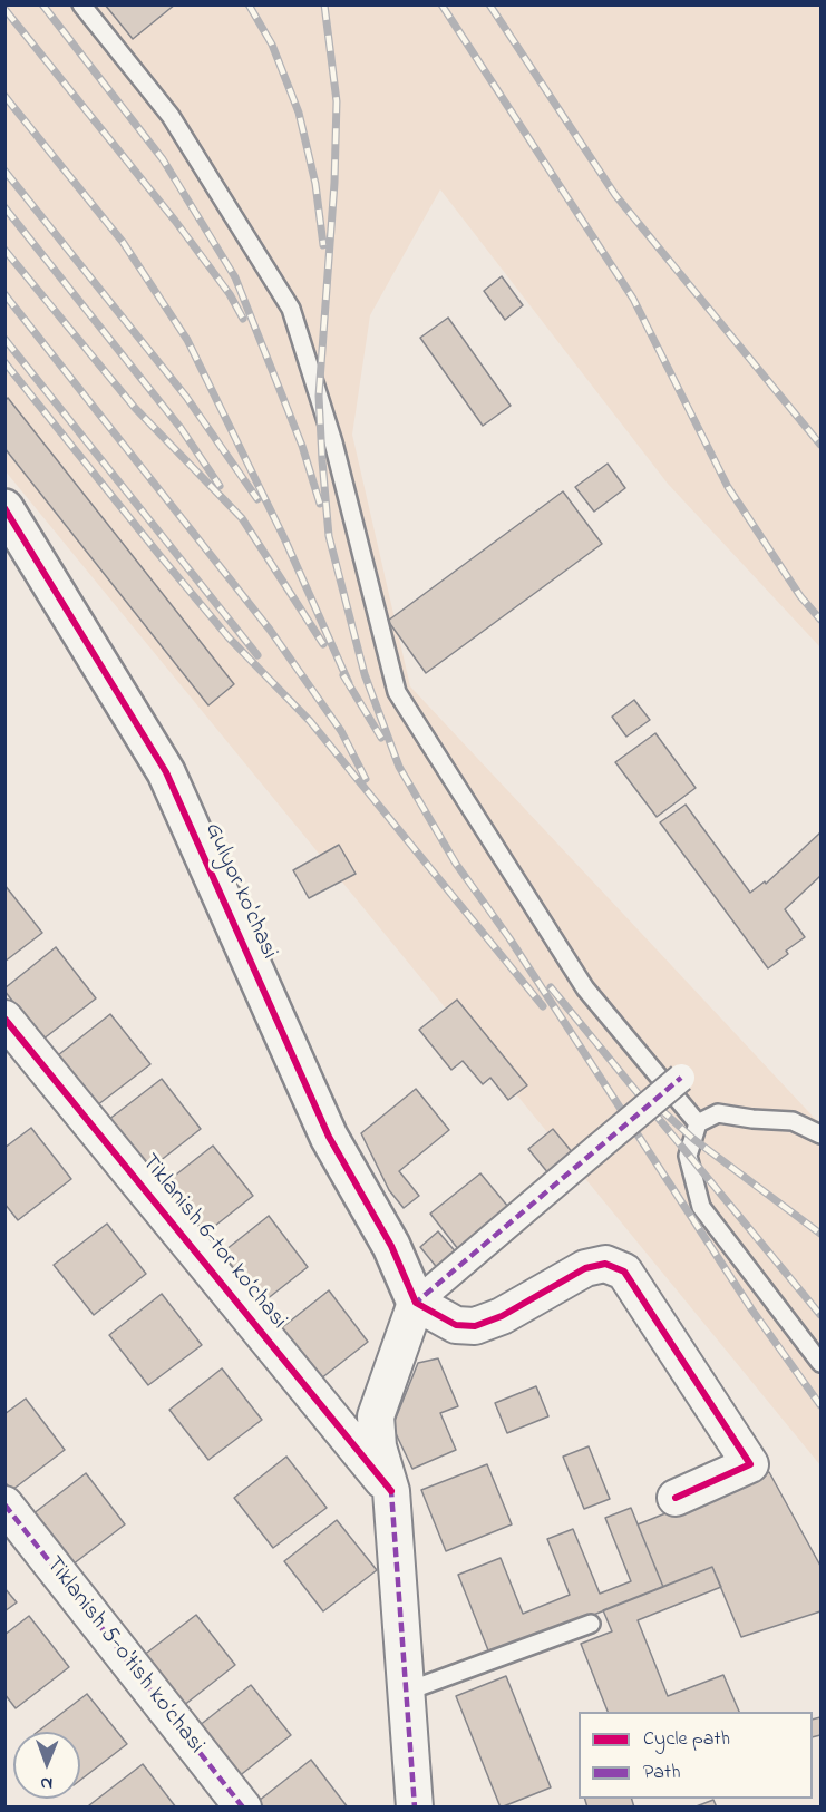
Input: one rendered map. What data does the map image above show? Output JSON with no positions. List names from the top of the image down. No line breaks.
{"streets":{"street":["Gulyor ko'chasi","Tiklanish 6-tor ko‘chasi","Tiklanish 5-o'tish ko‘chasi"]},"legend":["Cycle path","Path"],"north":"bottom"}
